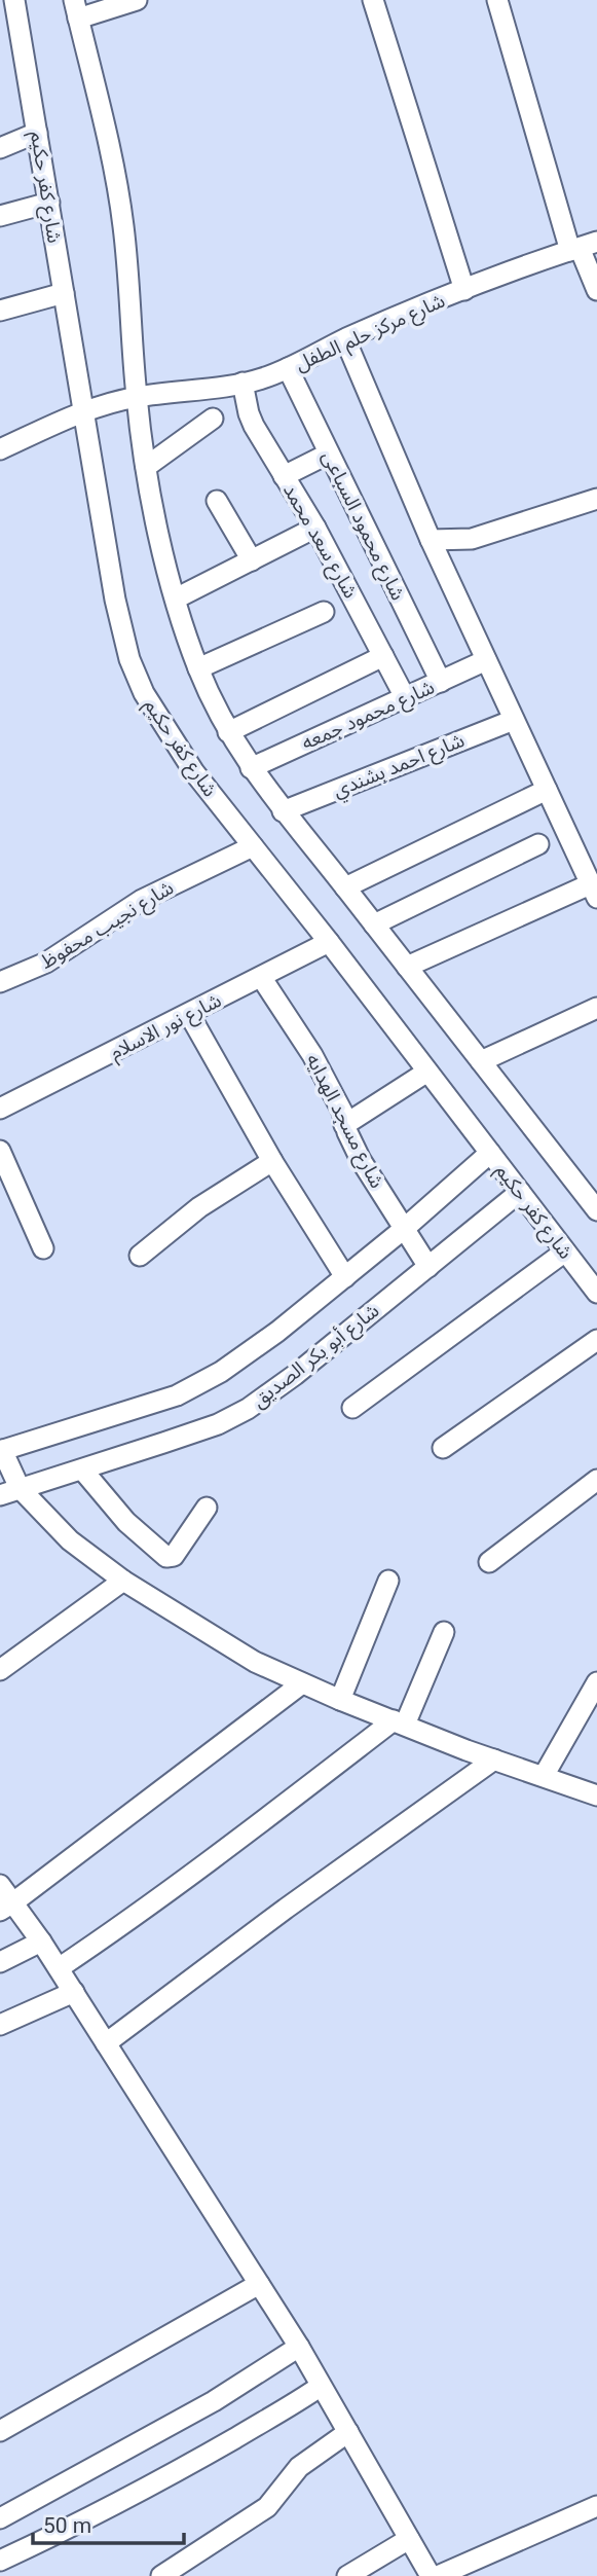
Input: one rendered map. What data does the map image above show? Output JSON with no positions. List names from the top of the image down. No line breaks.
{"streets":{"street":["شارع كفر حكيم","شارع مركز حلم الطفل","شارع محمود السباعى","شارع سعد محمد","شارع محمود جمعه","شارع احمد بشندي","شارع نجيب محفوظ","شارع نور الاسلام","شارع مسجد الهدايه","شارع أبو بكر الصديق"]},"crossings":[["شارع كفر حكيم","شارع مركز حلم الطفل"],["شارع كفر حكيم","شارع نجيب محفوظ"],["شارع كفر حكيم","شارع نور الاسلام"],["شارع كفر حكيم","شارع أبو بكر الصديق"],["شارع مركز حلم الطفل","شارع محمود السباعى"],["شارع مركز حلم الطفل","شارع سعد محمد"],["شارع محمود السباعى","شارع محمود جمعه"],["شارع سعد محمد","شارع محمود جمعه"],["شارع نور الاسلام","شارع مسجد الهدايه"],["شارع مسجد الهدايه","شارع أبو بكر الصديق"]],"scale_bar":"50 m"}
